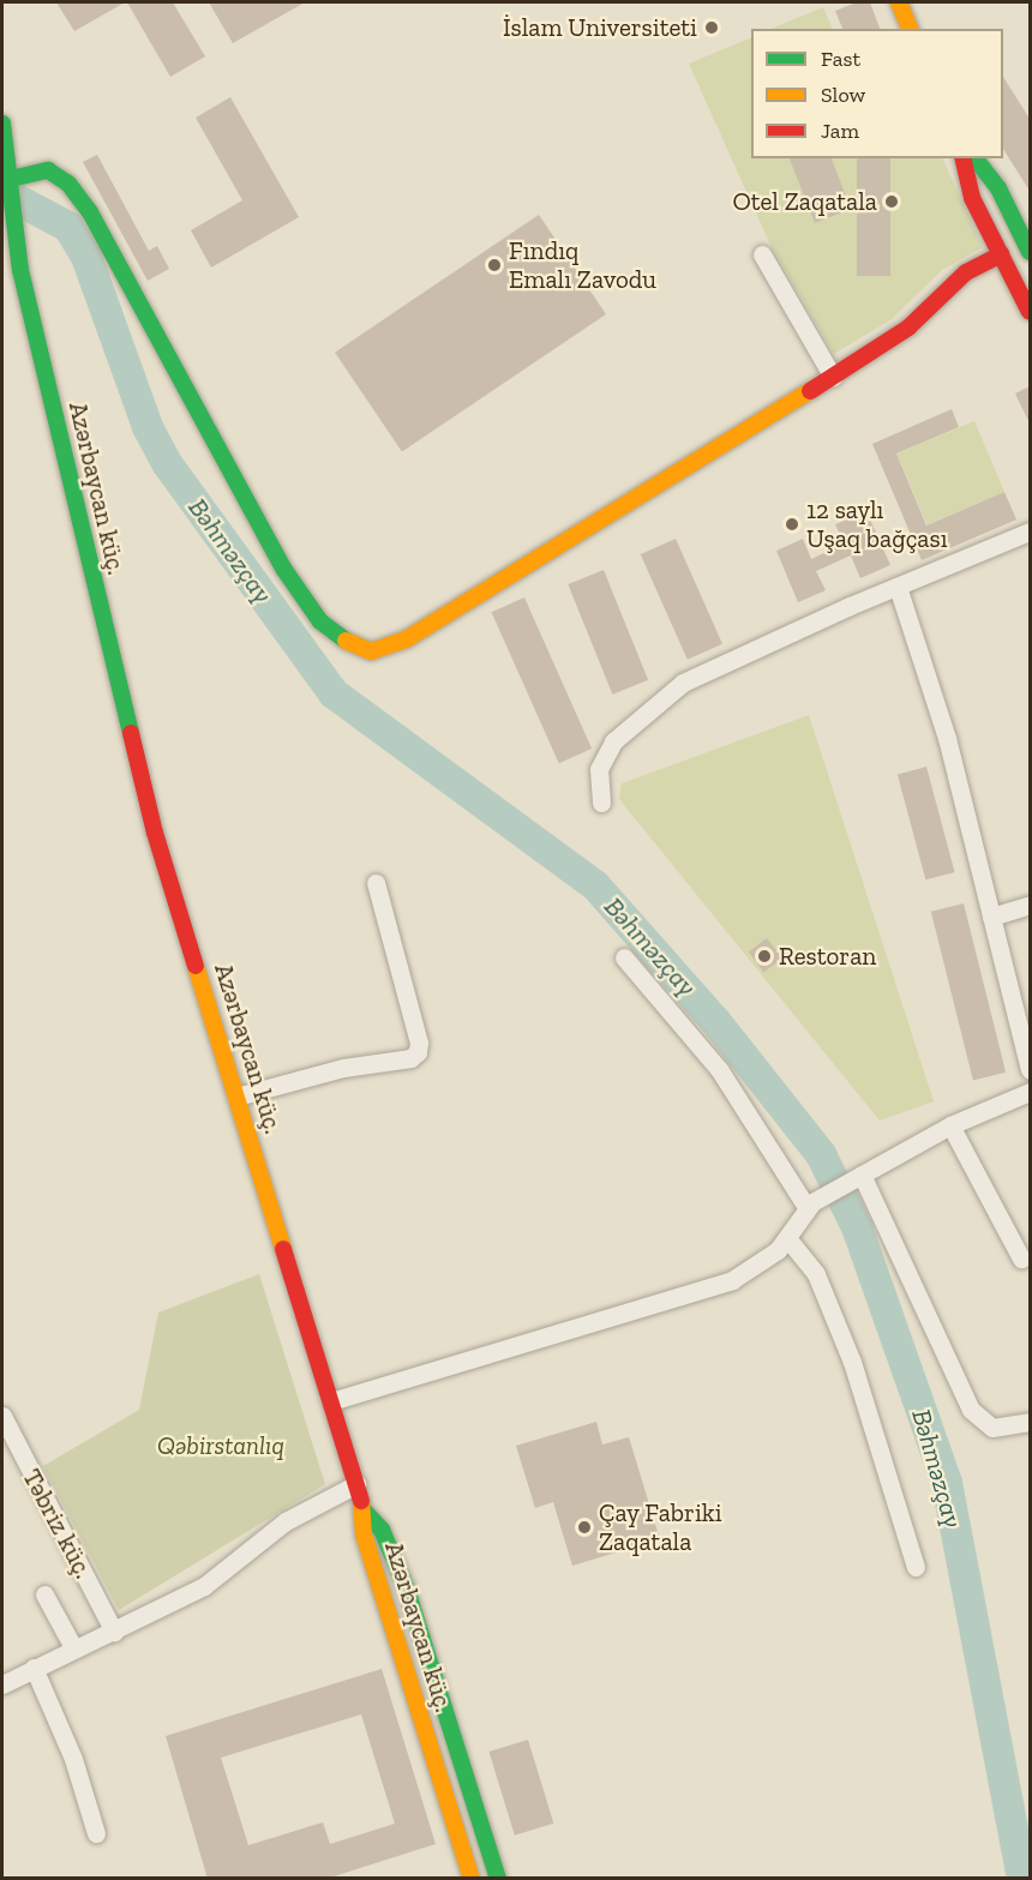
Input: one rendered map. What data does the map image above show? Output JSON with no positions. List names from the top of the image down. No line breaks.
{"streets":{"main road":["Azərbaycan küç."],"street":["Təbriz küç."]},"water":["Bəhməzçay"],"parks":["Qəbirstanlıq"],"places":["İslam Universiteti","Otel Zaqatala","Fındıq Emalı Zavodu","12 saylı Uşaq bağçası","Restoran","Çay Fabriki Zaqatala"],"legend":["Fast","Slow","Jam"]}
